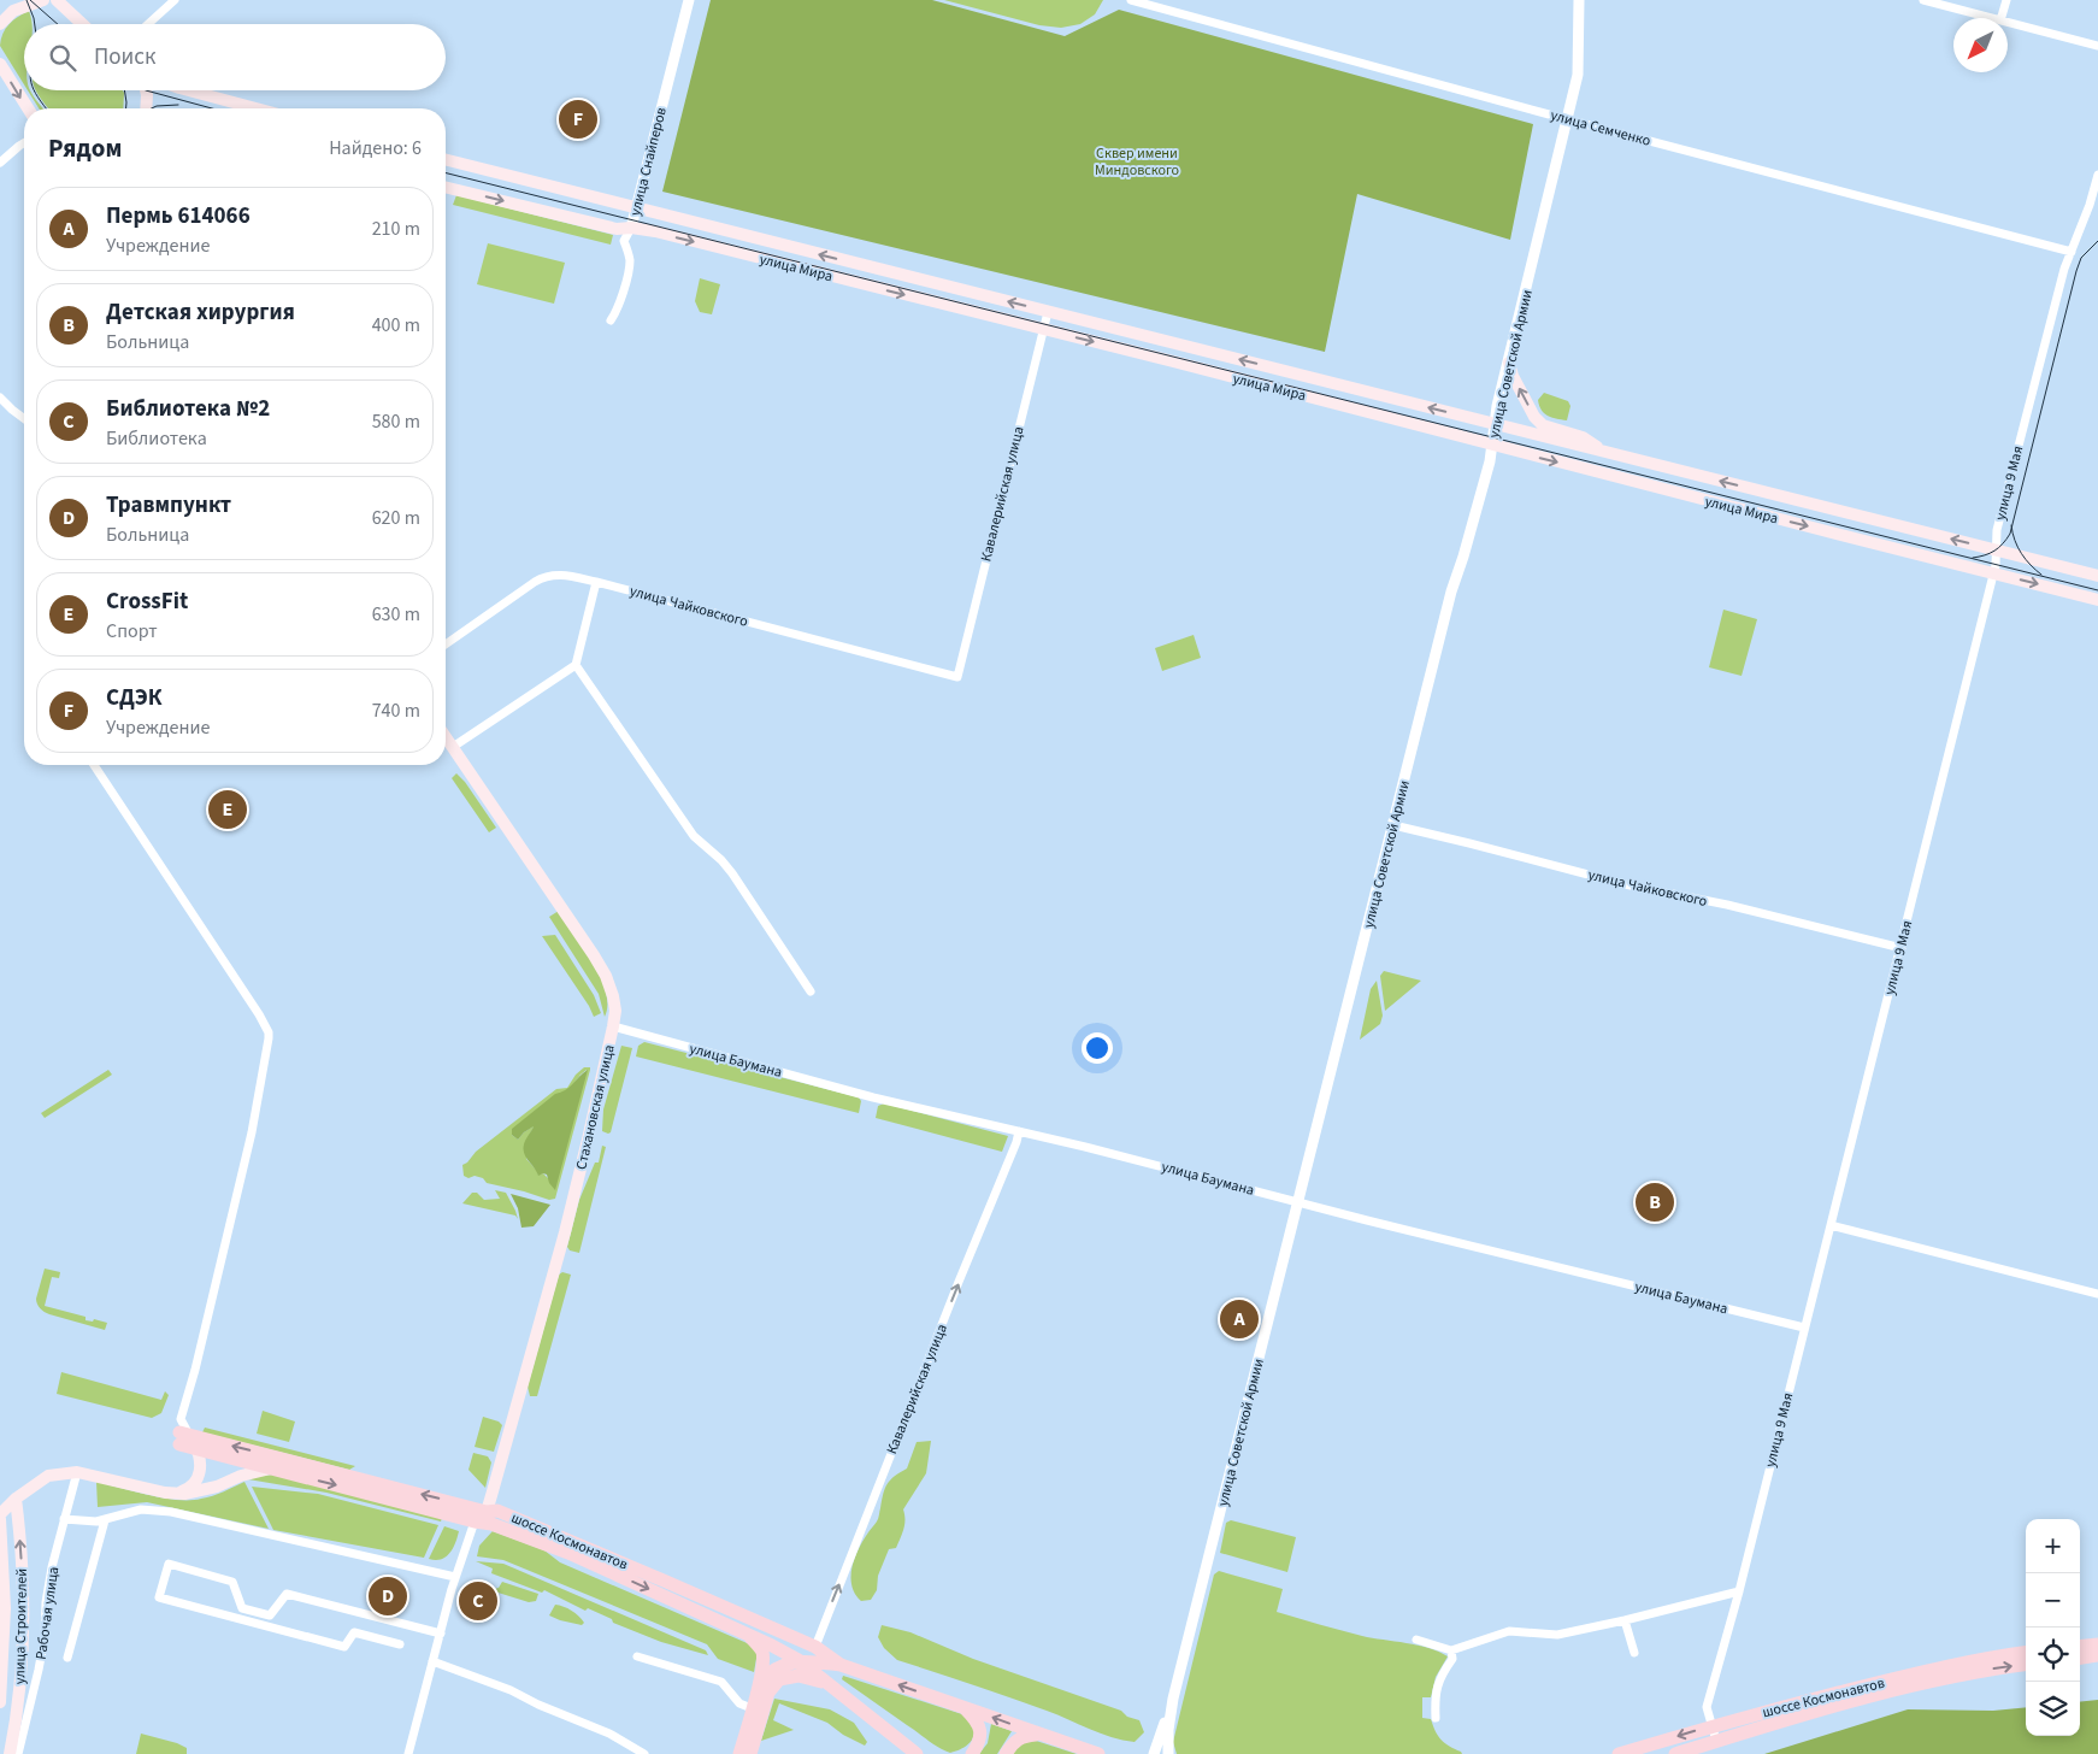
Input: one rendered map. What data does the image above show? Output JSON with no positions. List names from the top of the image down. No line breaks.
{"streets":{"main road":["улица Мира","Стахановская улица","шоссе Космонавтов","улица Строителей"],"street":["улица Семченко","улица Снайперов","улица Советской Армии","улица 9 Мая","Кавалерийская улица","улица Чайковского","улица Баумана","Рабочая улица"]},"crossings":[["улица Семченко","улица Советской Армии"],["улица Семченко","улица 9 Мая"],["улица Снайперов","улица Мира"],["улица Мира","улица Советской Армии"],["улица Мира","улица 9 Мая"],["улица Мира","Кавалерийская улица"],["улица Советской Армии","улица Чайковского"],["улица Советской Армии","улица Баумана"],["улица 9 Мая","улица Чайковского"],["улица 9 Мая","улица Баумана"],["улица 9 Мая","шоссе Космонавтов"],["Кавалерийская улица","улица Чайковского"],["Кавалерийская улица","улица Баумана"],["Кавалерийская улица","шоссе Космонавтов"],["улица Баумана","Стахановская улица"],["Стахановская улица","шоссе Космонавтов"]],"one_way":["Кавалерийская улица"],"parks":["Сквер имени Миндовского"],"north":"bottom left","page":{"search":"Поиск","pins":["F","E","B","A","D","C"],"heading":["Рядом","Найдено: 6"],"list":[{"mark":"A","name":"Пермь 614066","note":"Учреждение","value":"210 m"},{"mark":"B","name":"Детская хирургия","note":"Больница","value":"400 m"},{"mark":"C","name":"Библиотека №2","note":"Библиотека","value":"580 m"},{"mark":"D","name":"Травмпункт","note":"Больница","value":"620 m"},{"mark":"E","name":"CrossFit","note":"Спорт","value":"630 m"},{"mark":"F","name":"СДЭК","note":"Учреждение","value":"740 m"}],"map_buttons":["+","−"]}}
